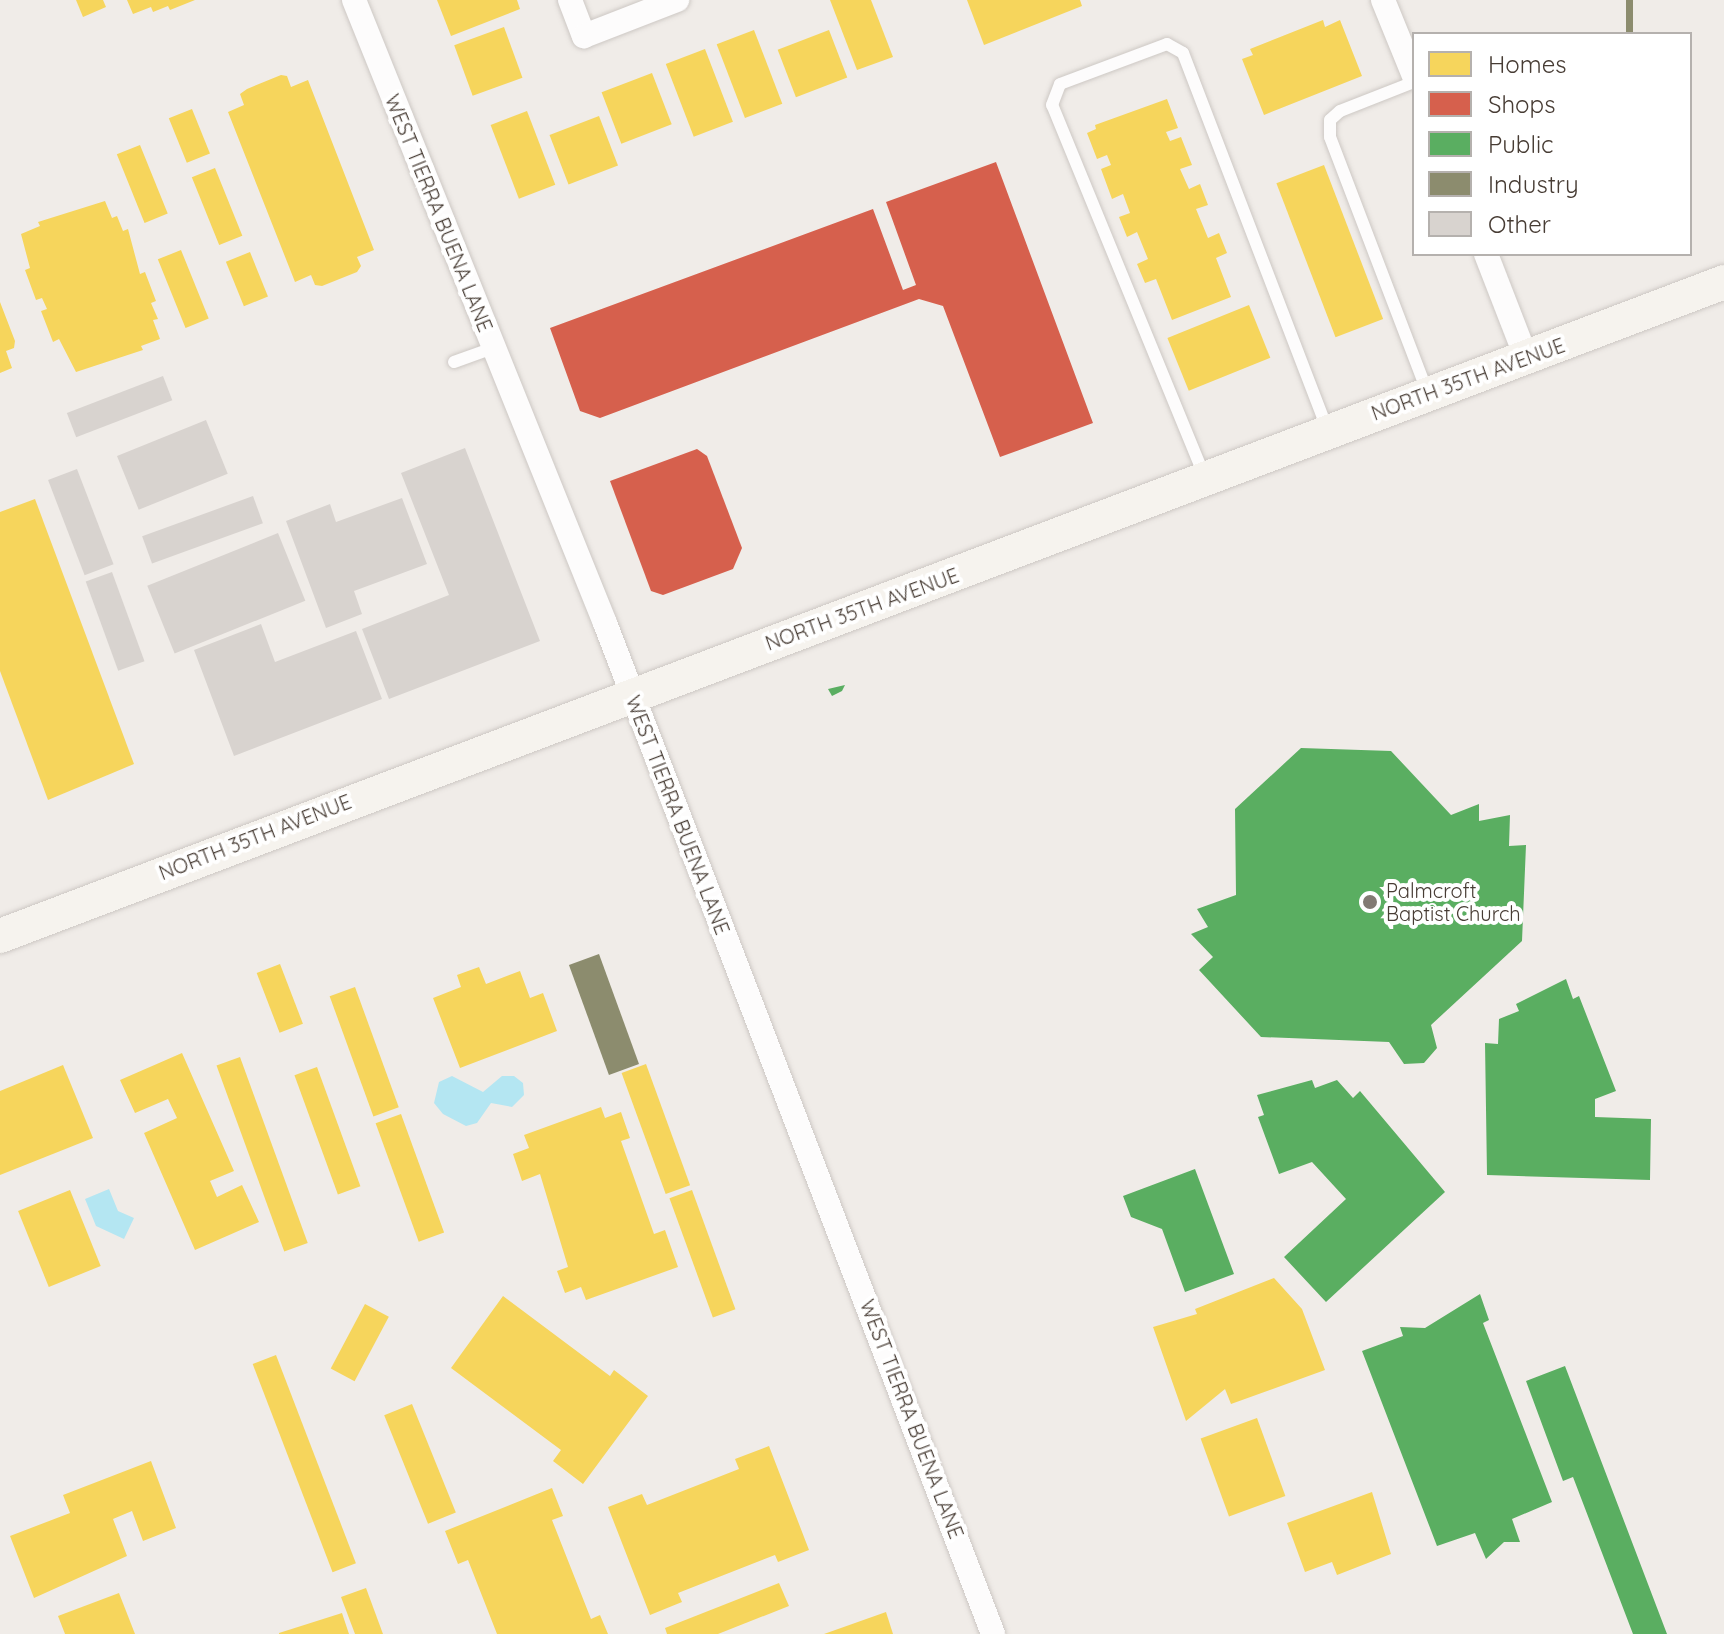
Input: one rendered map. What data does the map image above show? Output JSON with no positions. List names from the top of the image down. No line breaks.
{"streets":{"main road":["NORTH 35TH AVENUE"],"street":["WEST TIERRA BUENA LANE"]},"crossings":[["WEST TIERRA BUENA LANE","NORTH 35TH AVENUE"]],"places":["Palmcroft Baptist Church"],"legend":["Homes","Shops","Public","Industry","Other"]}
